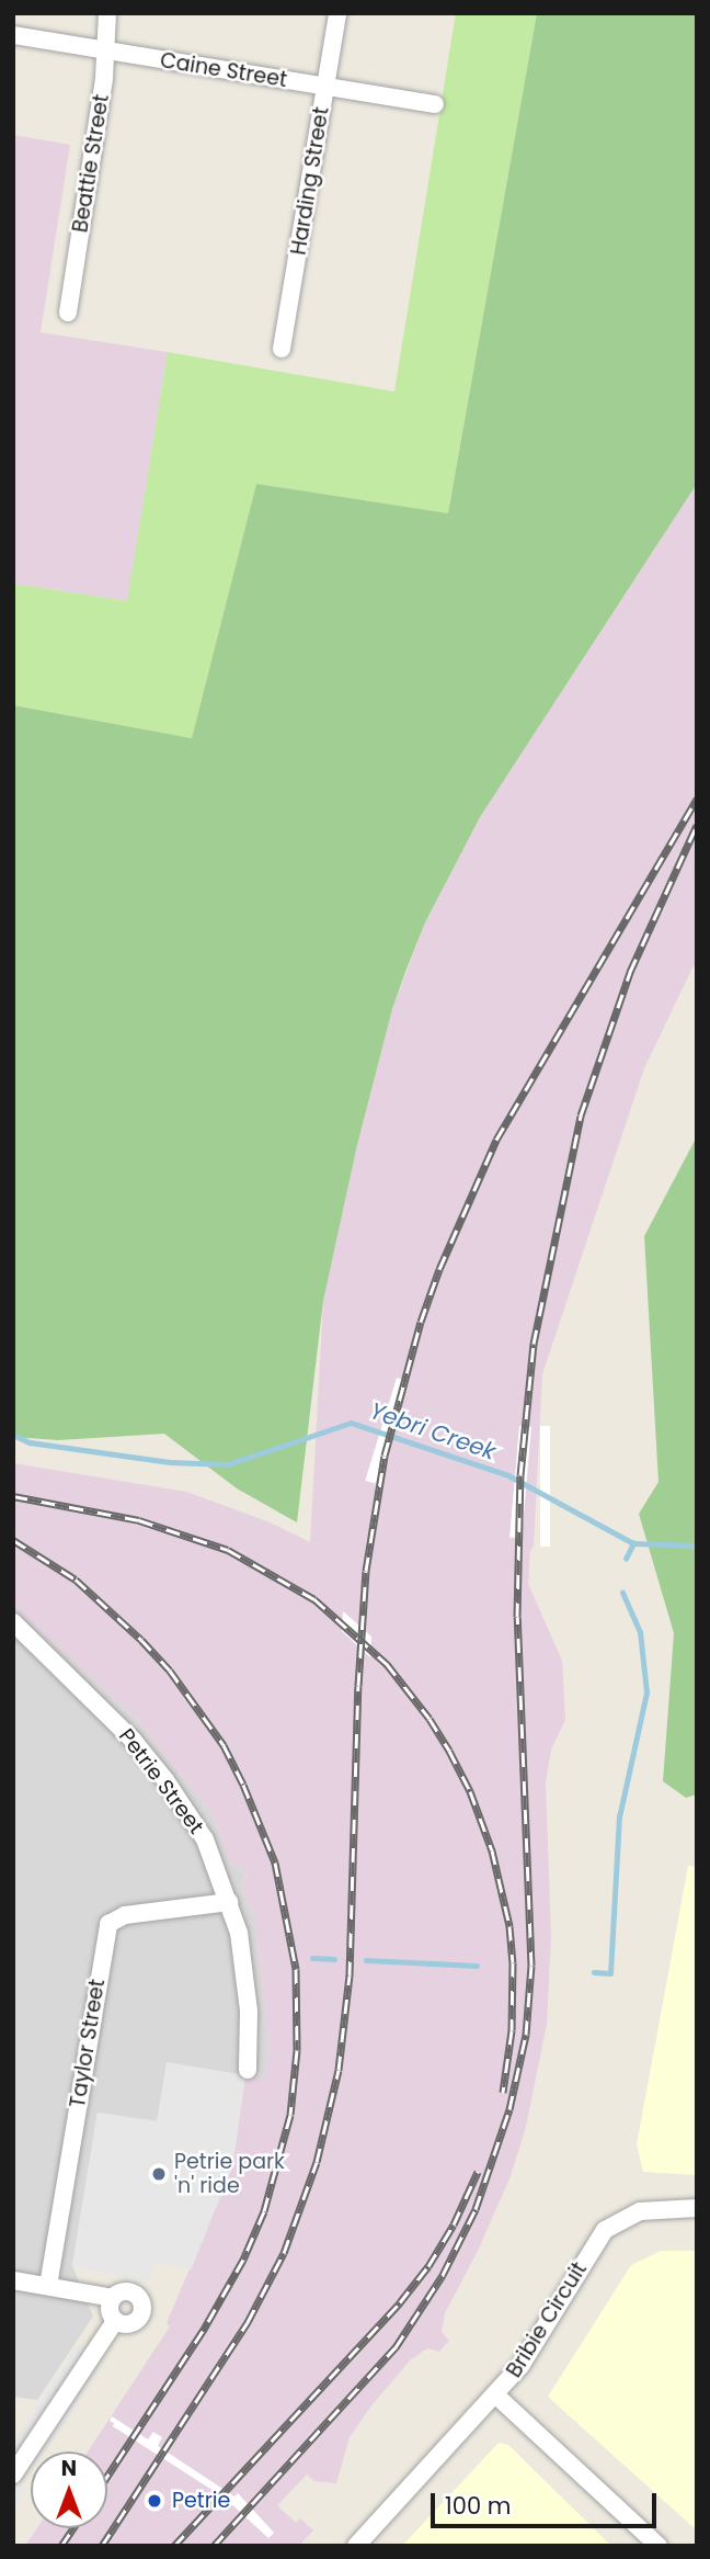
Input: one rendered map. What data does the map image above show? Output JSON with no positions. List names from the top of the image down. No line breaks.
{"streets":{"street":["Caine Street","Beattie Street","Harding Street","Petrie Street","Taylor Street","Bribie Circuit"]},"crossings":[["Caine Street","Beattie Street"],["Caine Street","Harding Street"],["Petrie Street","Taylor Street"]],"water":["Yebri Creek"],"places":["Petrie park 'n' ride","Petrie"],"scale_bar":"100 m","north":"top"}
